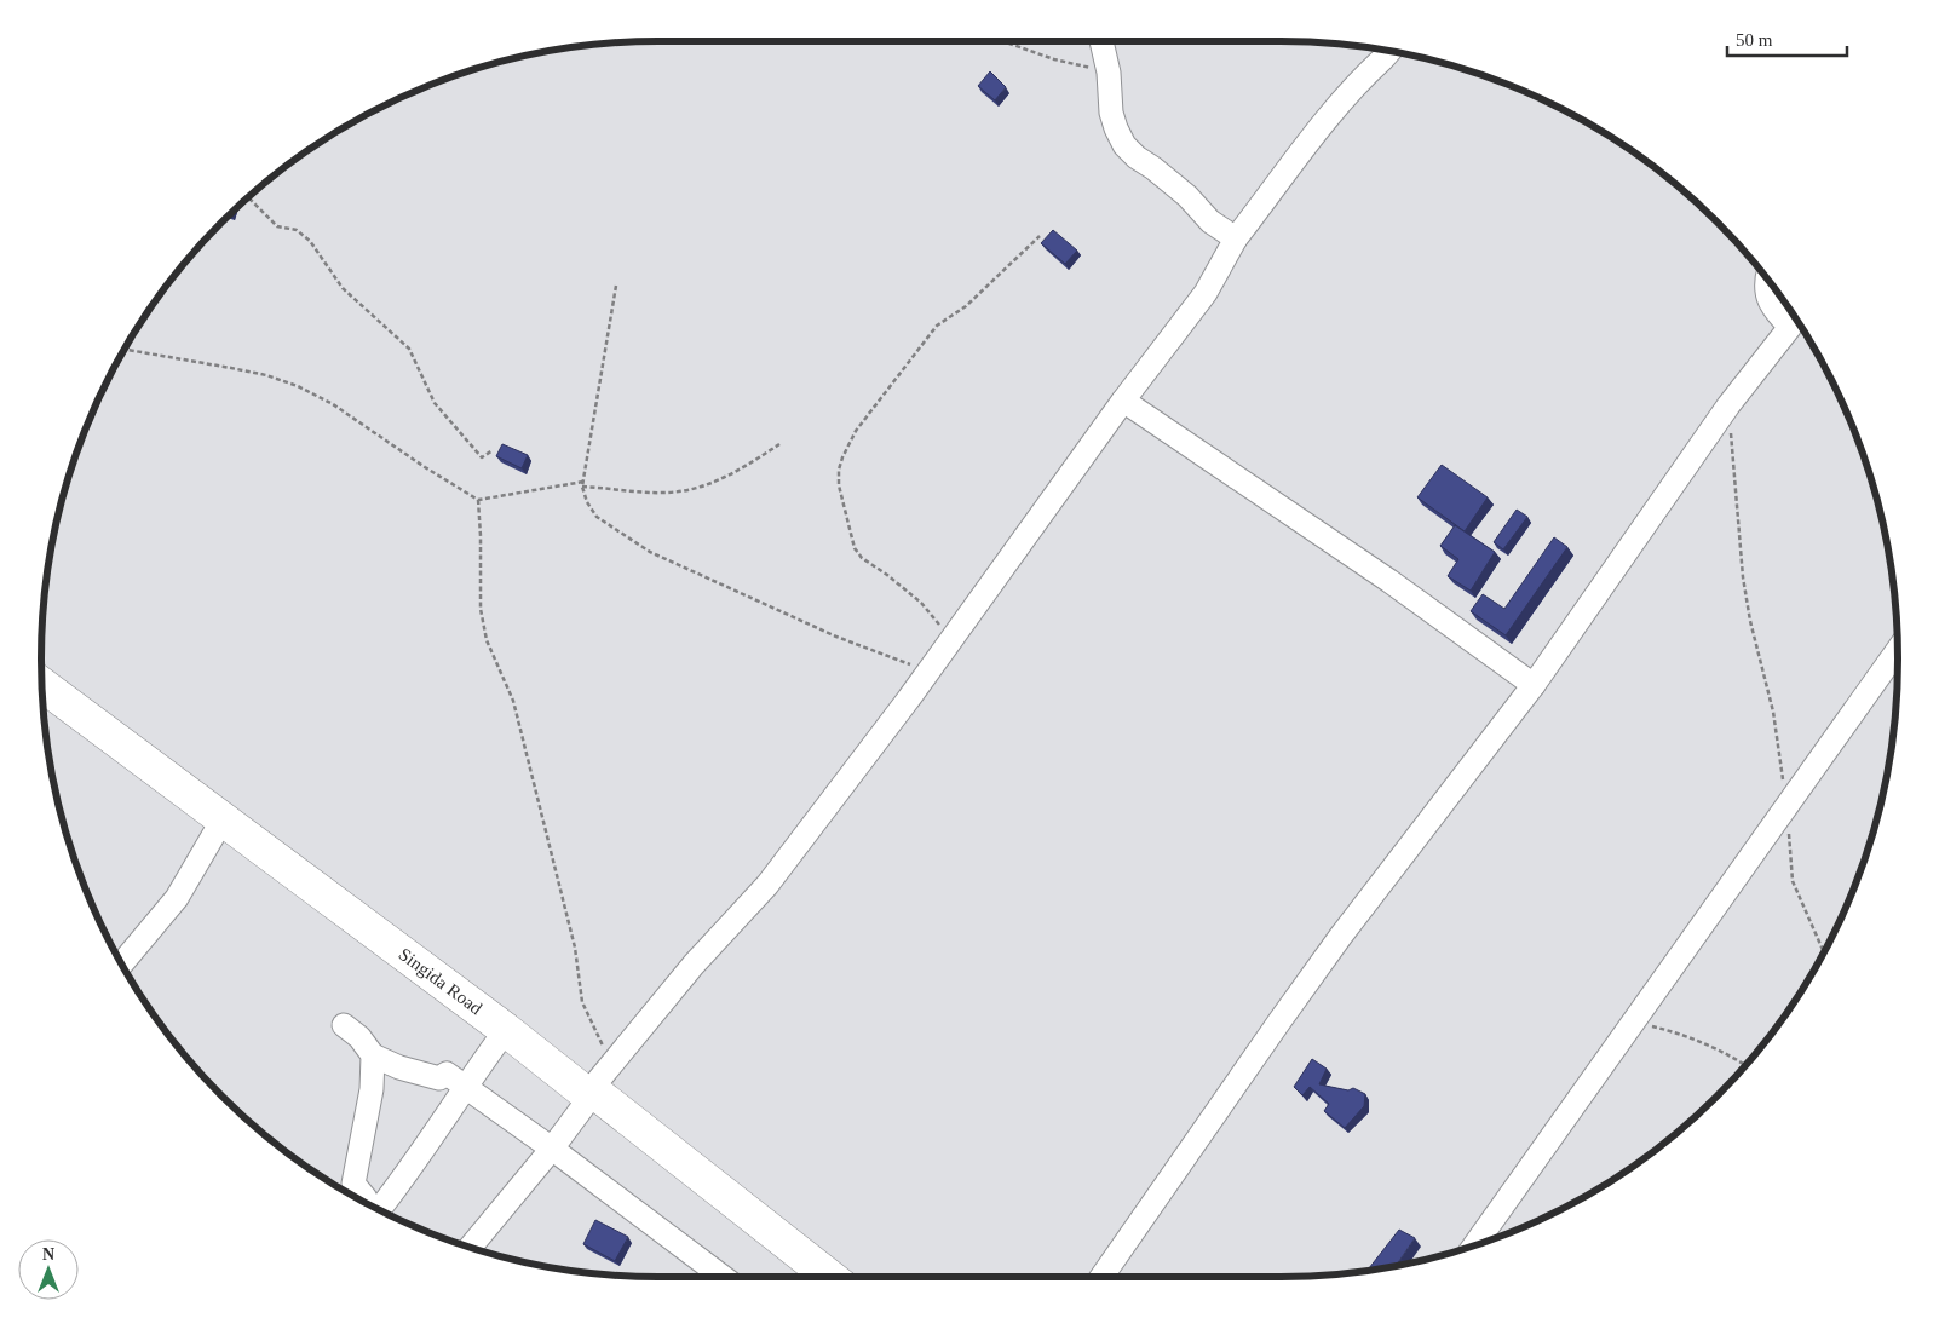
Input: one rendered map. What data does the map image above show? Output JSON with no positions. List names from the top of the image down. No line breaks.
{"streets":{"highway":["Singida Road"]},"scale_bar":"50 m","north":"top"}
